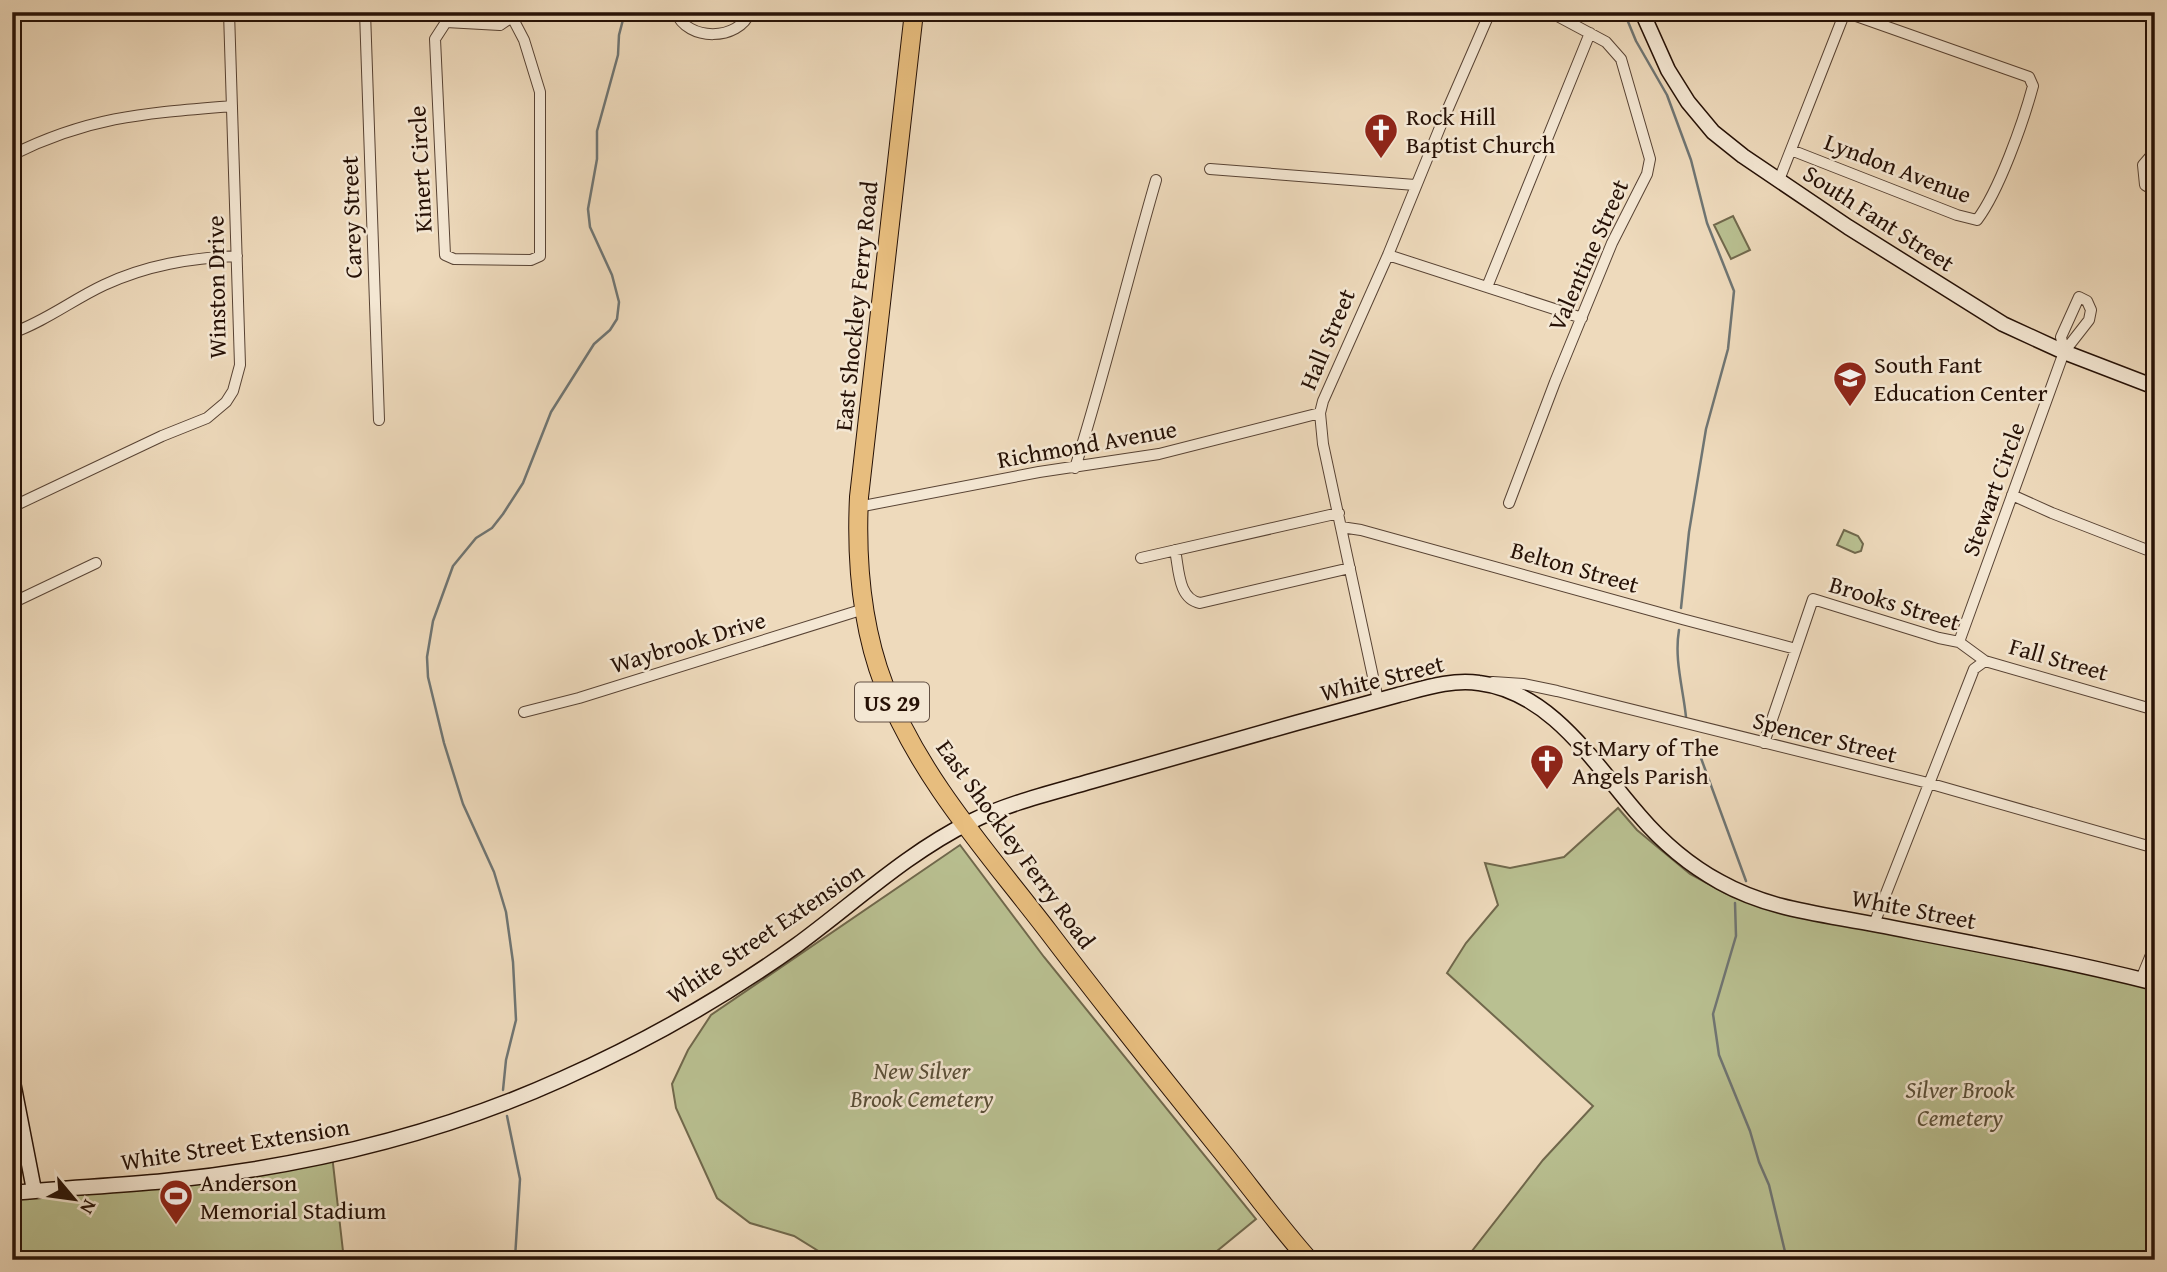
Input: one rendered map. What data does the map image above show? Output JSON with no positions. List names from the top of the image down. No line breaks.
{"streets":{"highway":["East Shockley Ferry Road","US 29"],"street":["Lyndon Avenue","Kinert Circle","Carey Street","South Fant Street","Valentine Street","Winston Drive","Hall Street","Richmond Avenue","Stewart Circle","Belton Street","Brooks Street","Waybrook Drive","Fall Street","White Street","Spencer Street","White Street Extension"]},"crossings":[["South Fant Street","Stewart Circle"],["East Shockley Ferry Road","Richmond Avenue"],["East Shockley Ferry Road","Waybrook Drive"],["East Shockley Ferry Road","White Street"],["East Shockley Ferry Road","White Street Extension"],["Hall Street","Richmond Avenue"],["Hall Street","Belton Street"],["Hall Street","White Street"],["Stewart Circle","Brooks Street"],["Belton Street","Brooks Street"],["Brooks Street","Fall Street"],["Brooks Street","Spencer Street"],["Fall Street","White Street"],["Fall Street","Spencer Street"],["White Street","Spencer Street"],["White Street","White Street Extension"]],"parks":["New Silver Brook Cemetery","Silver Brook Cemetery"],"places":{"church":["Rock Hill Baptist Church","St Mary of The Angels Parish"],"school or university":["South Fant Education Center"],"sports":["Anderson Memorial Stadium"]},"north":"bottom right"}
